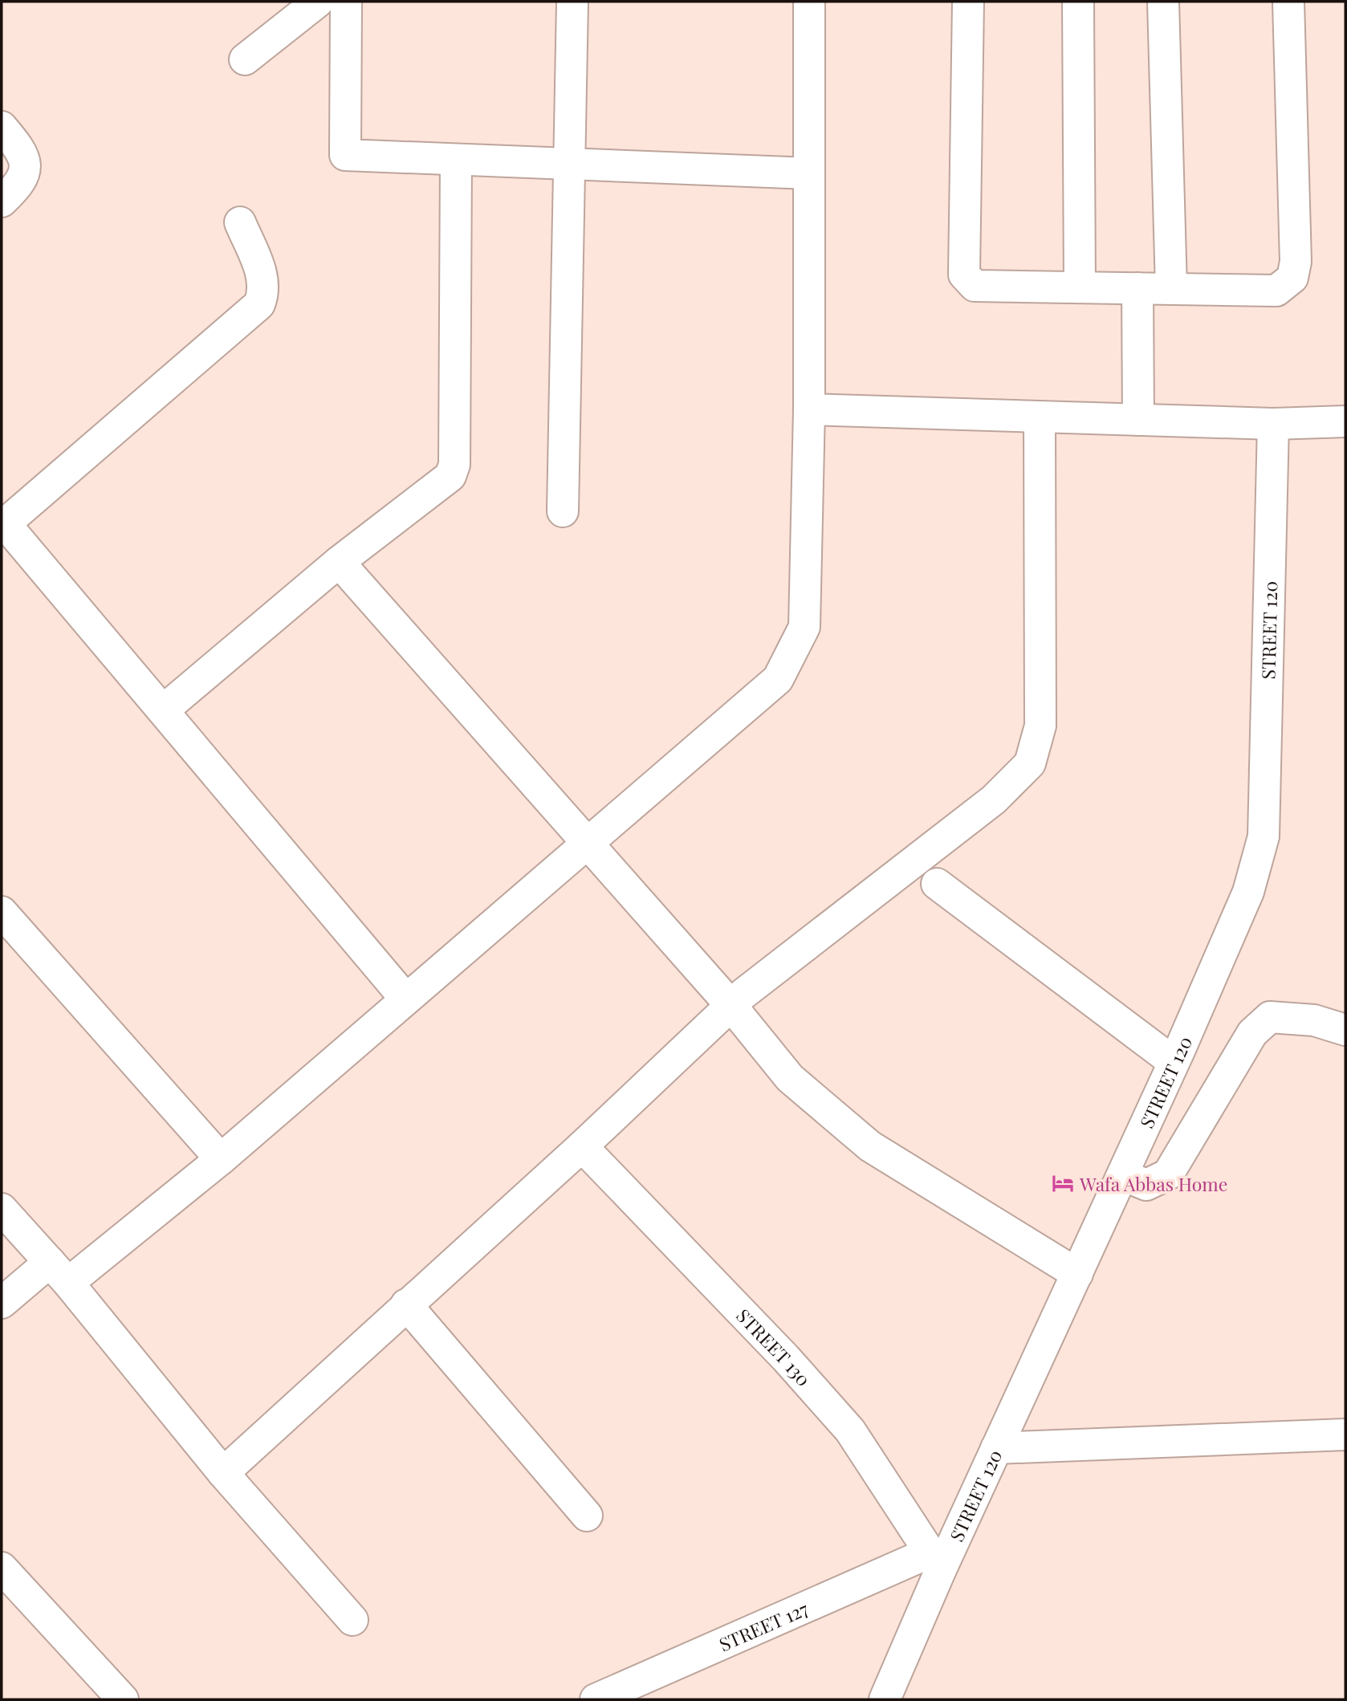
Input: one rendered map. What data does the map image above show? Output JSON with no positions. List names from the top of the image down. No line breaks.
{"streets":{"street":["STREET 120","STREET 130","STREET 127"]},"crossings":[["STREET 120","STREET 130"],["STREET 120","STREET 127"],["STREET 130","STREET 127"]],"places":{"hotel":["Wafa Abbas Home"]}}
